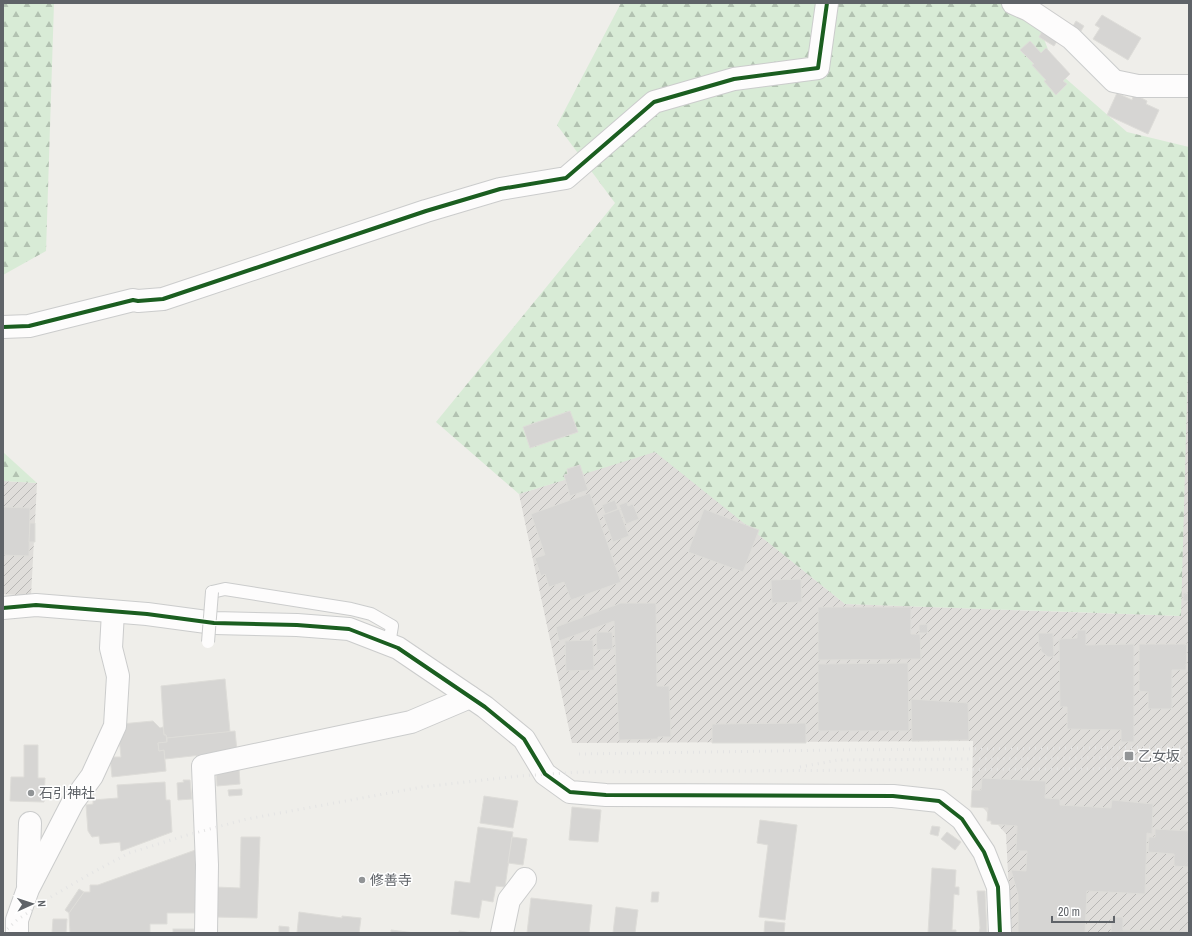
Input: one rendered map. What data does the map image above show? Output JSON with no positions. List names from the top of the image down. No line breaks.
{"places":{"transit":["乙女坂"],"other":["石引神社","修善寺"]},"scale_bar":"20 m","north":"right"}
